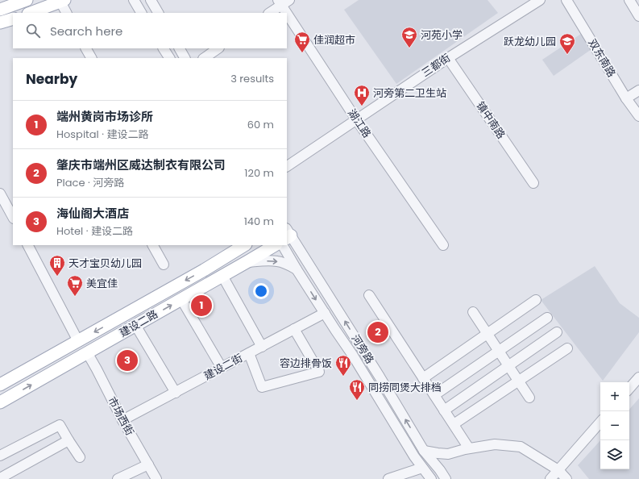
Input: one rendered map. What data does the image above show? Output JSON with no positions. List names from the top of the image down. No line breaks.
{"streets":{"main road":["建设二路"],"street":["双东南路","三都街","镇中南路","湖江路","河旁路","建设二街","市场西街"]},"crossings":[["三都街","镇中南路"],["三都街","湖江路"],["建设二路","市场西街"],["河旁路","建设二街"],["建设二街","市场西街"]],"places":{"school or university":["河苑小学","跃龙幼儿园"],"supermarket":["佳润超市","美宜佳"],"hospital":["河旁第二卫生站"],"building":["天才宝贝幼儿园"],"restaurant":["容边排骨饭","同捞同煲大排档"]},"page":{"search":"Search here","heading":["Nearby","3 results"],"list":[{"mark":"1","name":"端州黄岗市场诊所","note":"Hospital · 建设二路","value":"60 m"},{"mark":"2","name":"肇庆市端州区威达制衣有限公司","note":"Place · 河旁路","value":"120 m"},{"mark":"3","name":"海仙阁大酒店","note":"Hotel · 建设二路","value":"140 m"}],"pins":["1","2","3"],"map_buttons":["+","−"]}}
